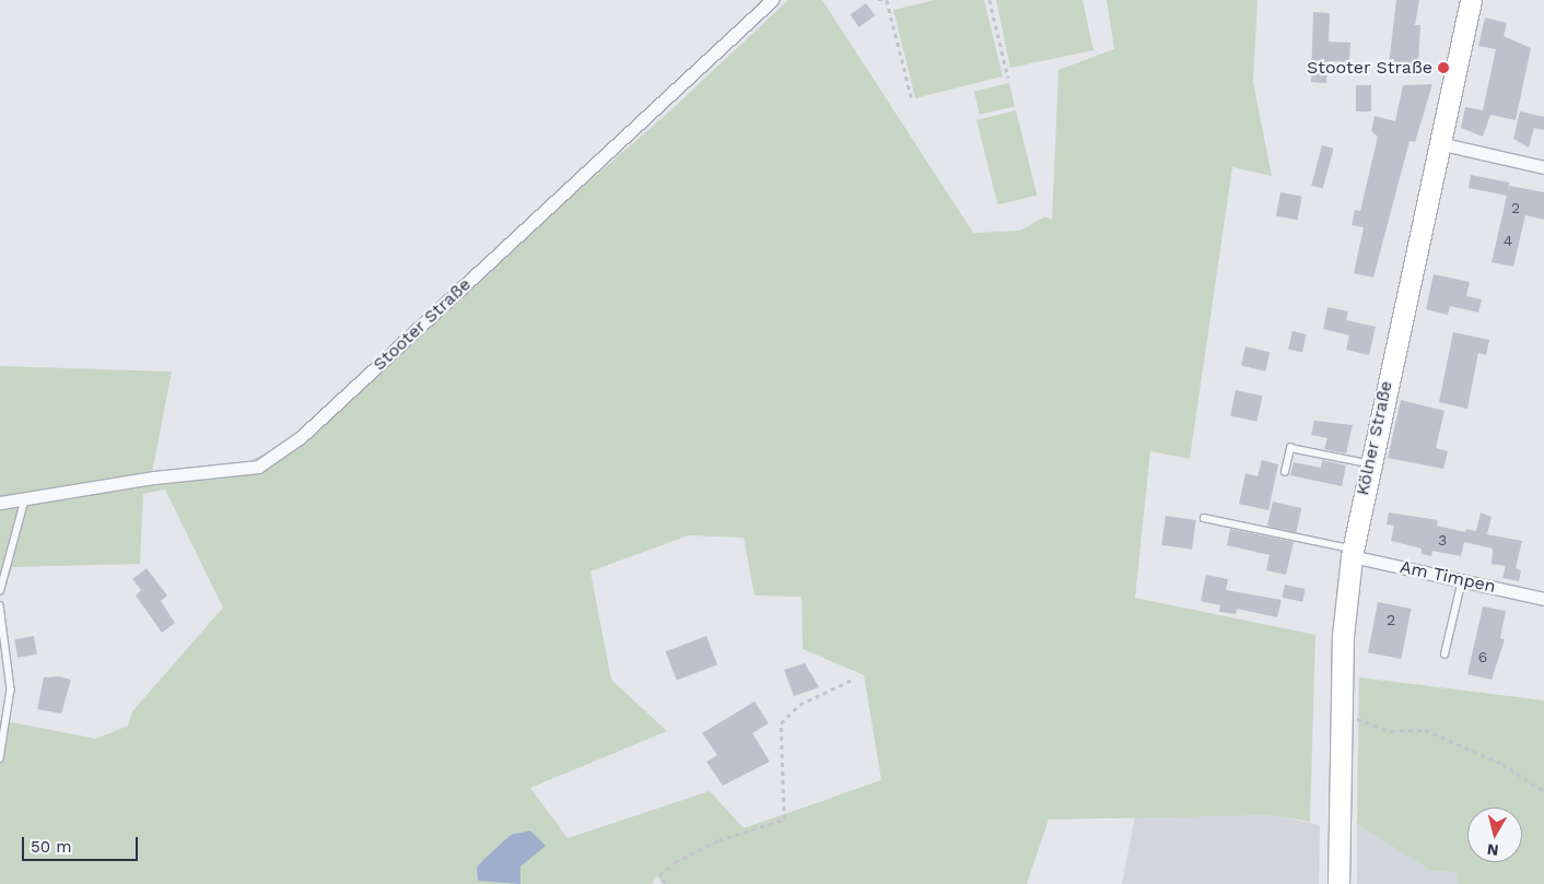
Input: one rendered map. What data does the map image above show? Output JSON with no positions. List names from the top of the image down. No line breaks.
{"streets":{"main road":["Kölner Straße"],"street":["Stooter Straße","Am Timpen"]},"crossings":[["Kölner Straße","Am Timpen"]],"places":["Stooter Straße"],"house_numbers":["2","4","3","2","6"],"scale_bar":"50 m","north":"bottom"}
